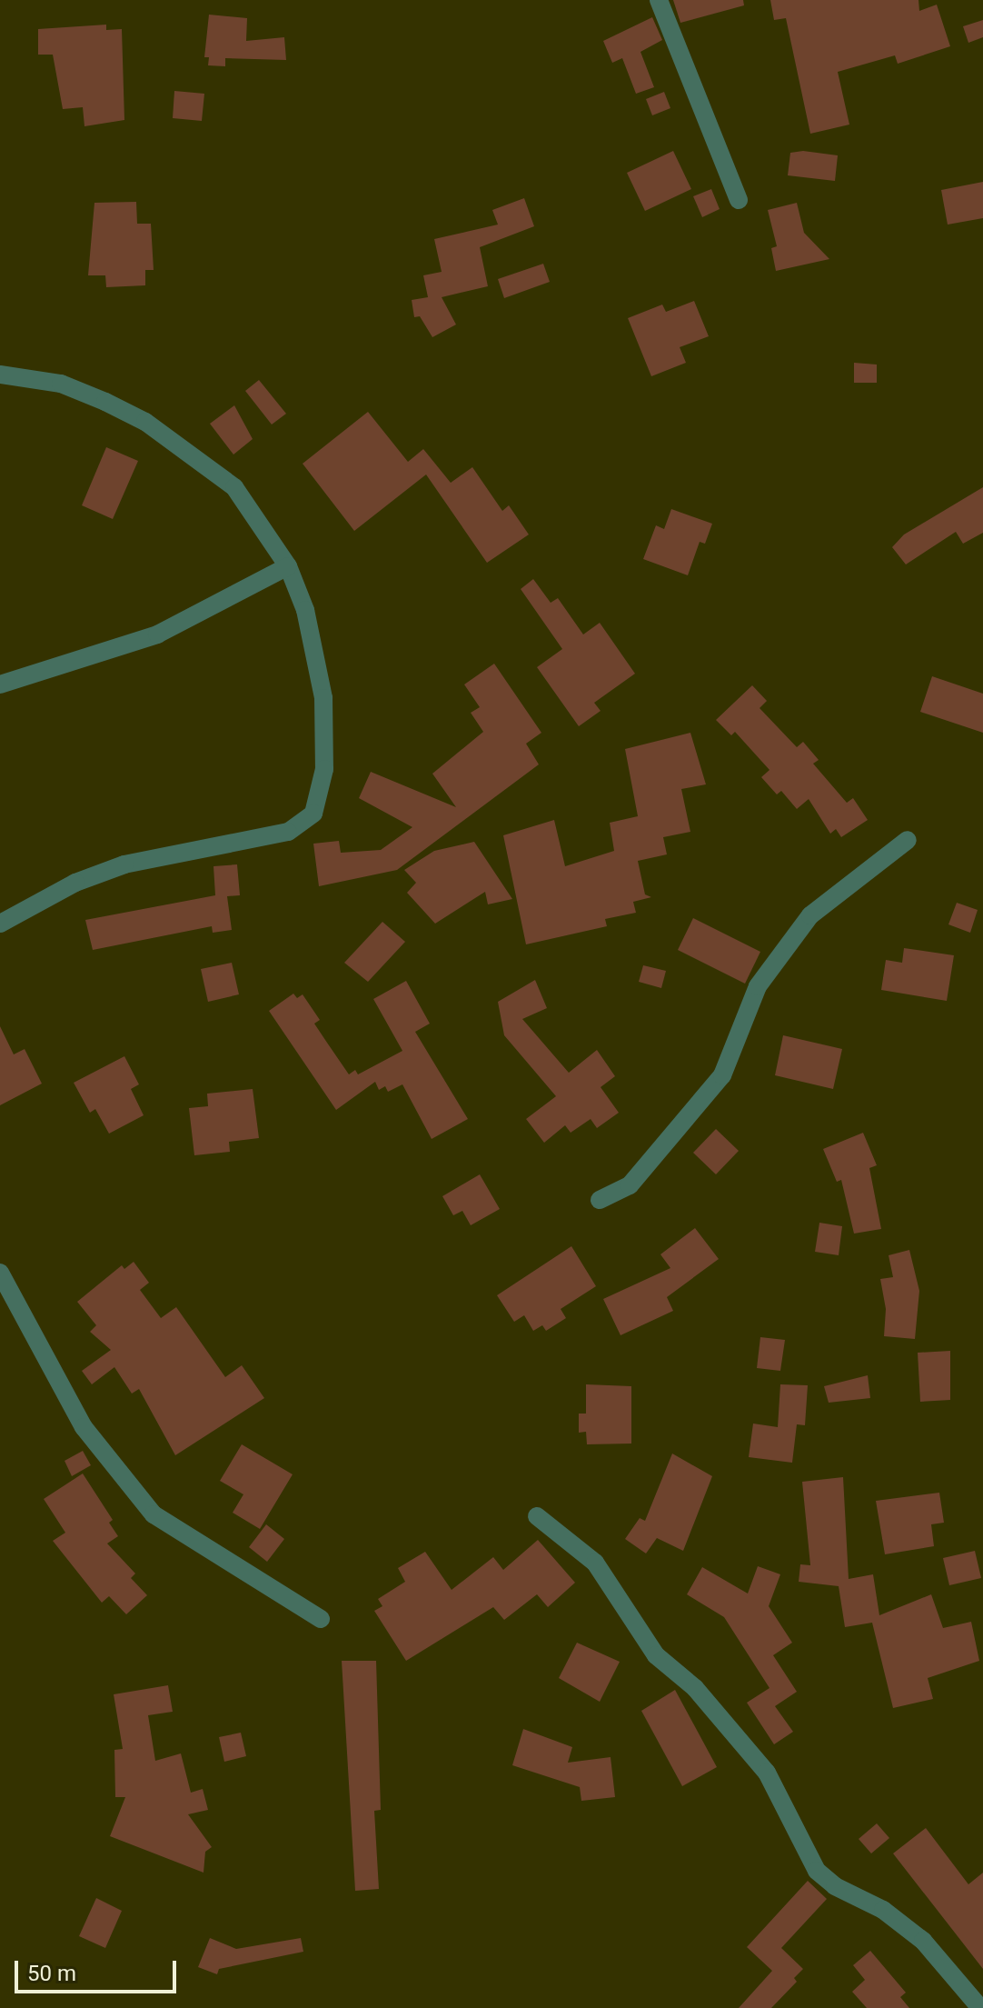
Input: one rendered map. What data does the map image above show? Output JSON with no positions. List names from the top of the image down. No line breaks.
{"scale_bar":"50 m"}
